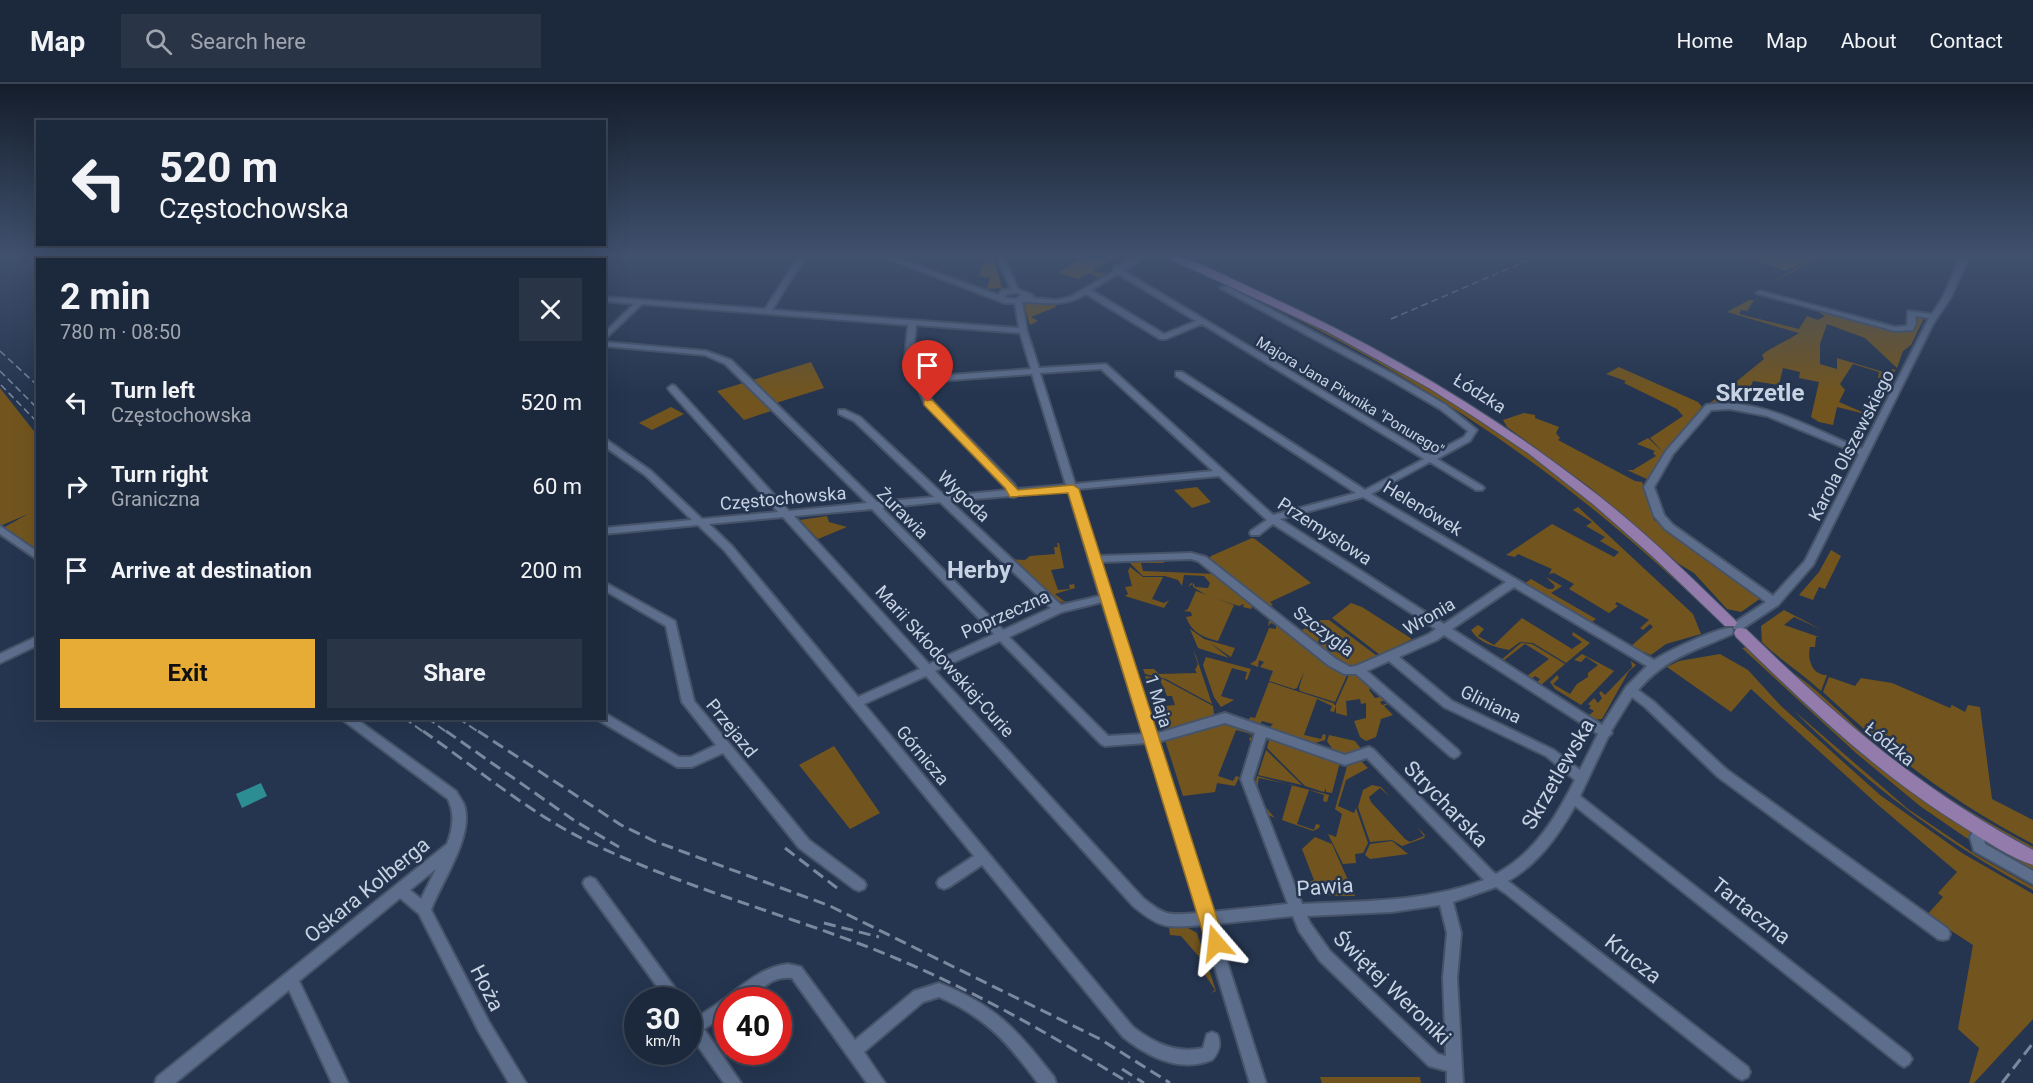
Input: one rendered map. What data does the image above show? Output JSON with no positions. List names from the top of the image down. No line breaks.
{"streets":{"main road":["Łódzka"],"street":["Majora Jana Piwnika \"Ponurego\"","Karola Olszewskiego","Wygoda","Częstochowska","Helenówek","Żurawia","Przemysłowa","Poprzeczna","Wronia","Szczygla","Marii Skłodowskiej-Curie","1 Maja","Gliniana","Przejazd","Górnicza","Skrzetlewska","Strycharska","Pawia","Oskara Kolberga","Tartaczna","Krucza","Hoża","Świętej Weroniki"]},"crossings":[["Łódzka","Karola Olszewskiego"],["Łódzka","Skrzetlewska"],["Karola Olszewskiego","Skrzetlewska"],["Wygoda","Częstochowska"],["Wygoda","Poprzeczna"],["Częstochowska","Żurawia"],["Częstochowska","Przemysłowa"],["Częstochowska","Marii Skłodowskiej-Curie"],["Częstochowska","1 Maja"],["Częstochowska","Górnicza"],["Helenówek","Wronia"],["Helenówek","Skrzetlewska"],["Żurawia","Poprzeczna"],["Żurawia","1 Maja"],["Żurawia","Strycharska"],["Żurawia","Świętej Weroniki"],["Przemysłowa","Wronia"],["Przemysłowa","1 Maja"],["Przemysłowa","Skrzetlewska"],["Poprzeczna","Marii Skłodowskiej-Curie"],["Poprzeczna","1 Maja"],["Poprzeczna","Górnicza"],["Wronia","Szczygla"],["Wronia","Gliniana"],["Szczygla","1 Maja"],["Marii Skłodowskiej-Curie","1 Maja"],["Marii Skłodowskiej-Curie","Pawia"],["1 Maja","Pawia"],["Gliniana","Skrzetlewska"],["Skrzetlewska","Strycharska"],["Skrzetlewska","Pawia"],["Skrzetlewska","Tartaczna"],["Skrzetlewska","Krucza"],["Strycharska","Krucza"],["Pawia","Świętej Weroniki"],["Oskara Kolberga","Hoża"]],"districts":["Skrzetle","Herby"],"page":{"header":"Map","search":"Search here","nav":["Home","Map","About","Contact"],"turn":["520 m","Częstochowska"],"heading":["2 min","780 m · 08:50"],"list":[{"name":"Turn left","note":"Częstochowska","value":"520 m"},{"name":"Turn right","note":"Graniczna","value":"60 m"},{"name":"Arrive at destination","value":"200 m"}],"buttons":["Exit","Share"],"speed":"30 km/h","limit":"40"}}
